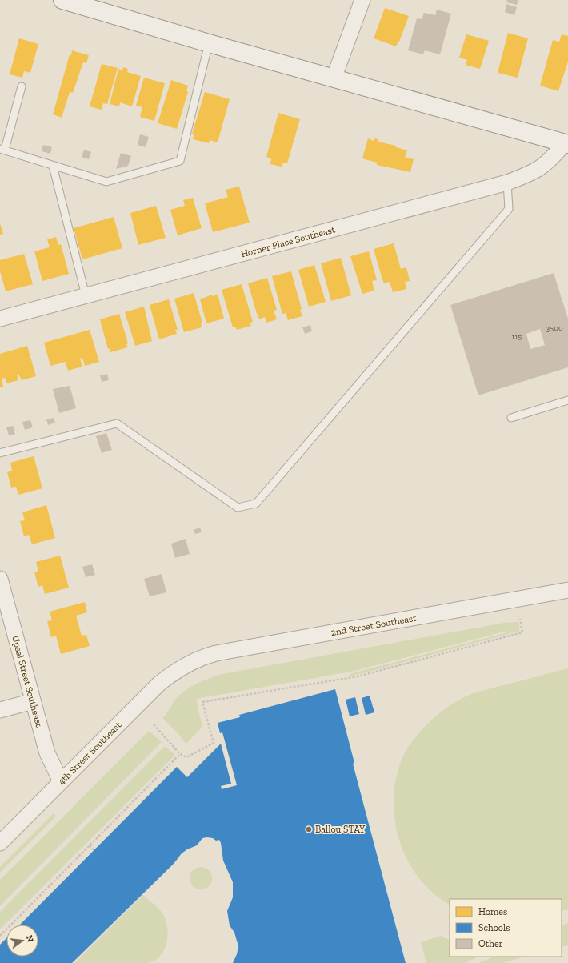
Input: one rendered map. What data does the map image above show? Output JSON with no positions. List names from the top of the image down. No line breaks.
{"streets":{"street":["Horner Place Southeast","2nd Street Southeast","Upsal Street Southeast","4th Street Southeast"]},"crossings":[["2nd Street Southeast","4th Street Southeast"],["Upsal Street Southeast","4th Street Southeast"]],"places":["Ballou STAY"],"house_numbers":["3500","115"],"legend":["Homes","Schools","Other"],"north":"right"}
